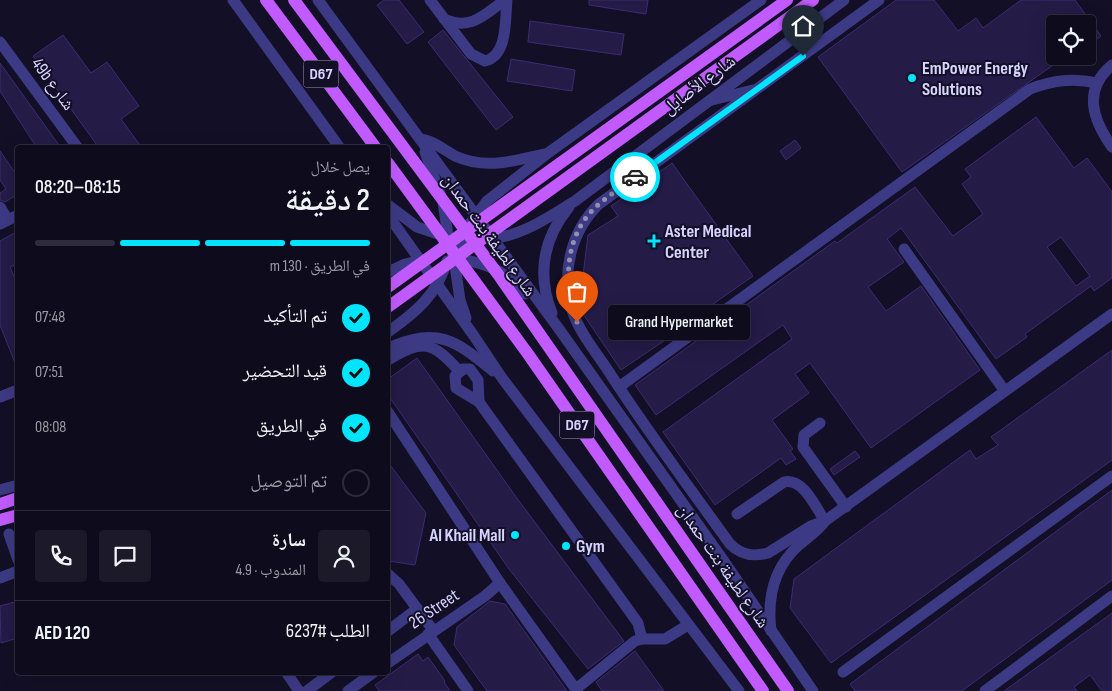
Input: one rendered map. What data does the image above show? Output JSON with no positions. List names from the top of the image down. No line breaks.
{"streets":{"main road":["D67","شارع لطيفة بنت حمدان"],"street":["49b شارع","شارع الأصايل","26 Street"]},"places":{"other":["EmPower Energy Solutions","Grand Hypermarket","Al Khail Mall","Gym"],"health":["Aster Medical Center"]},"page":{"heading":["2 دقيقة","يصل خلال","08:15–08:20"],"panel":["سارة","المندوب · 4.9","الطلب #6237","AED 120"],"bar":"في الطريق · 130 m","list":[["تم التأكيد","07:48"],["قيد التحضير","07:51"],["في الطريق","08:08"],"تم التوصيل"],"bubble":"Grand Hypermarket"}}
